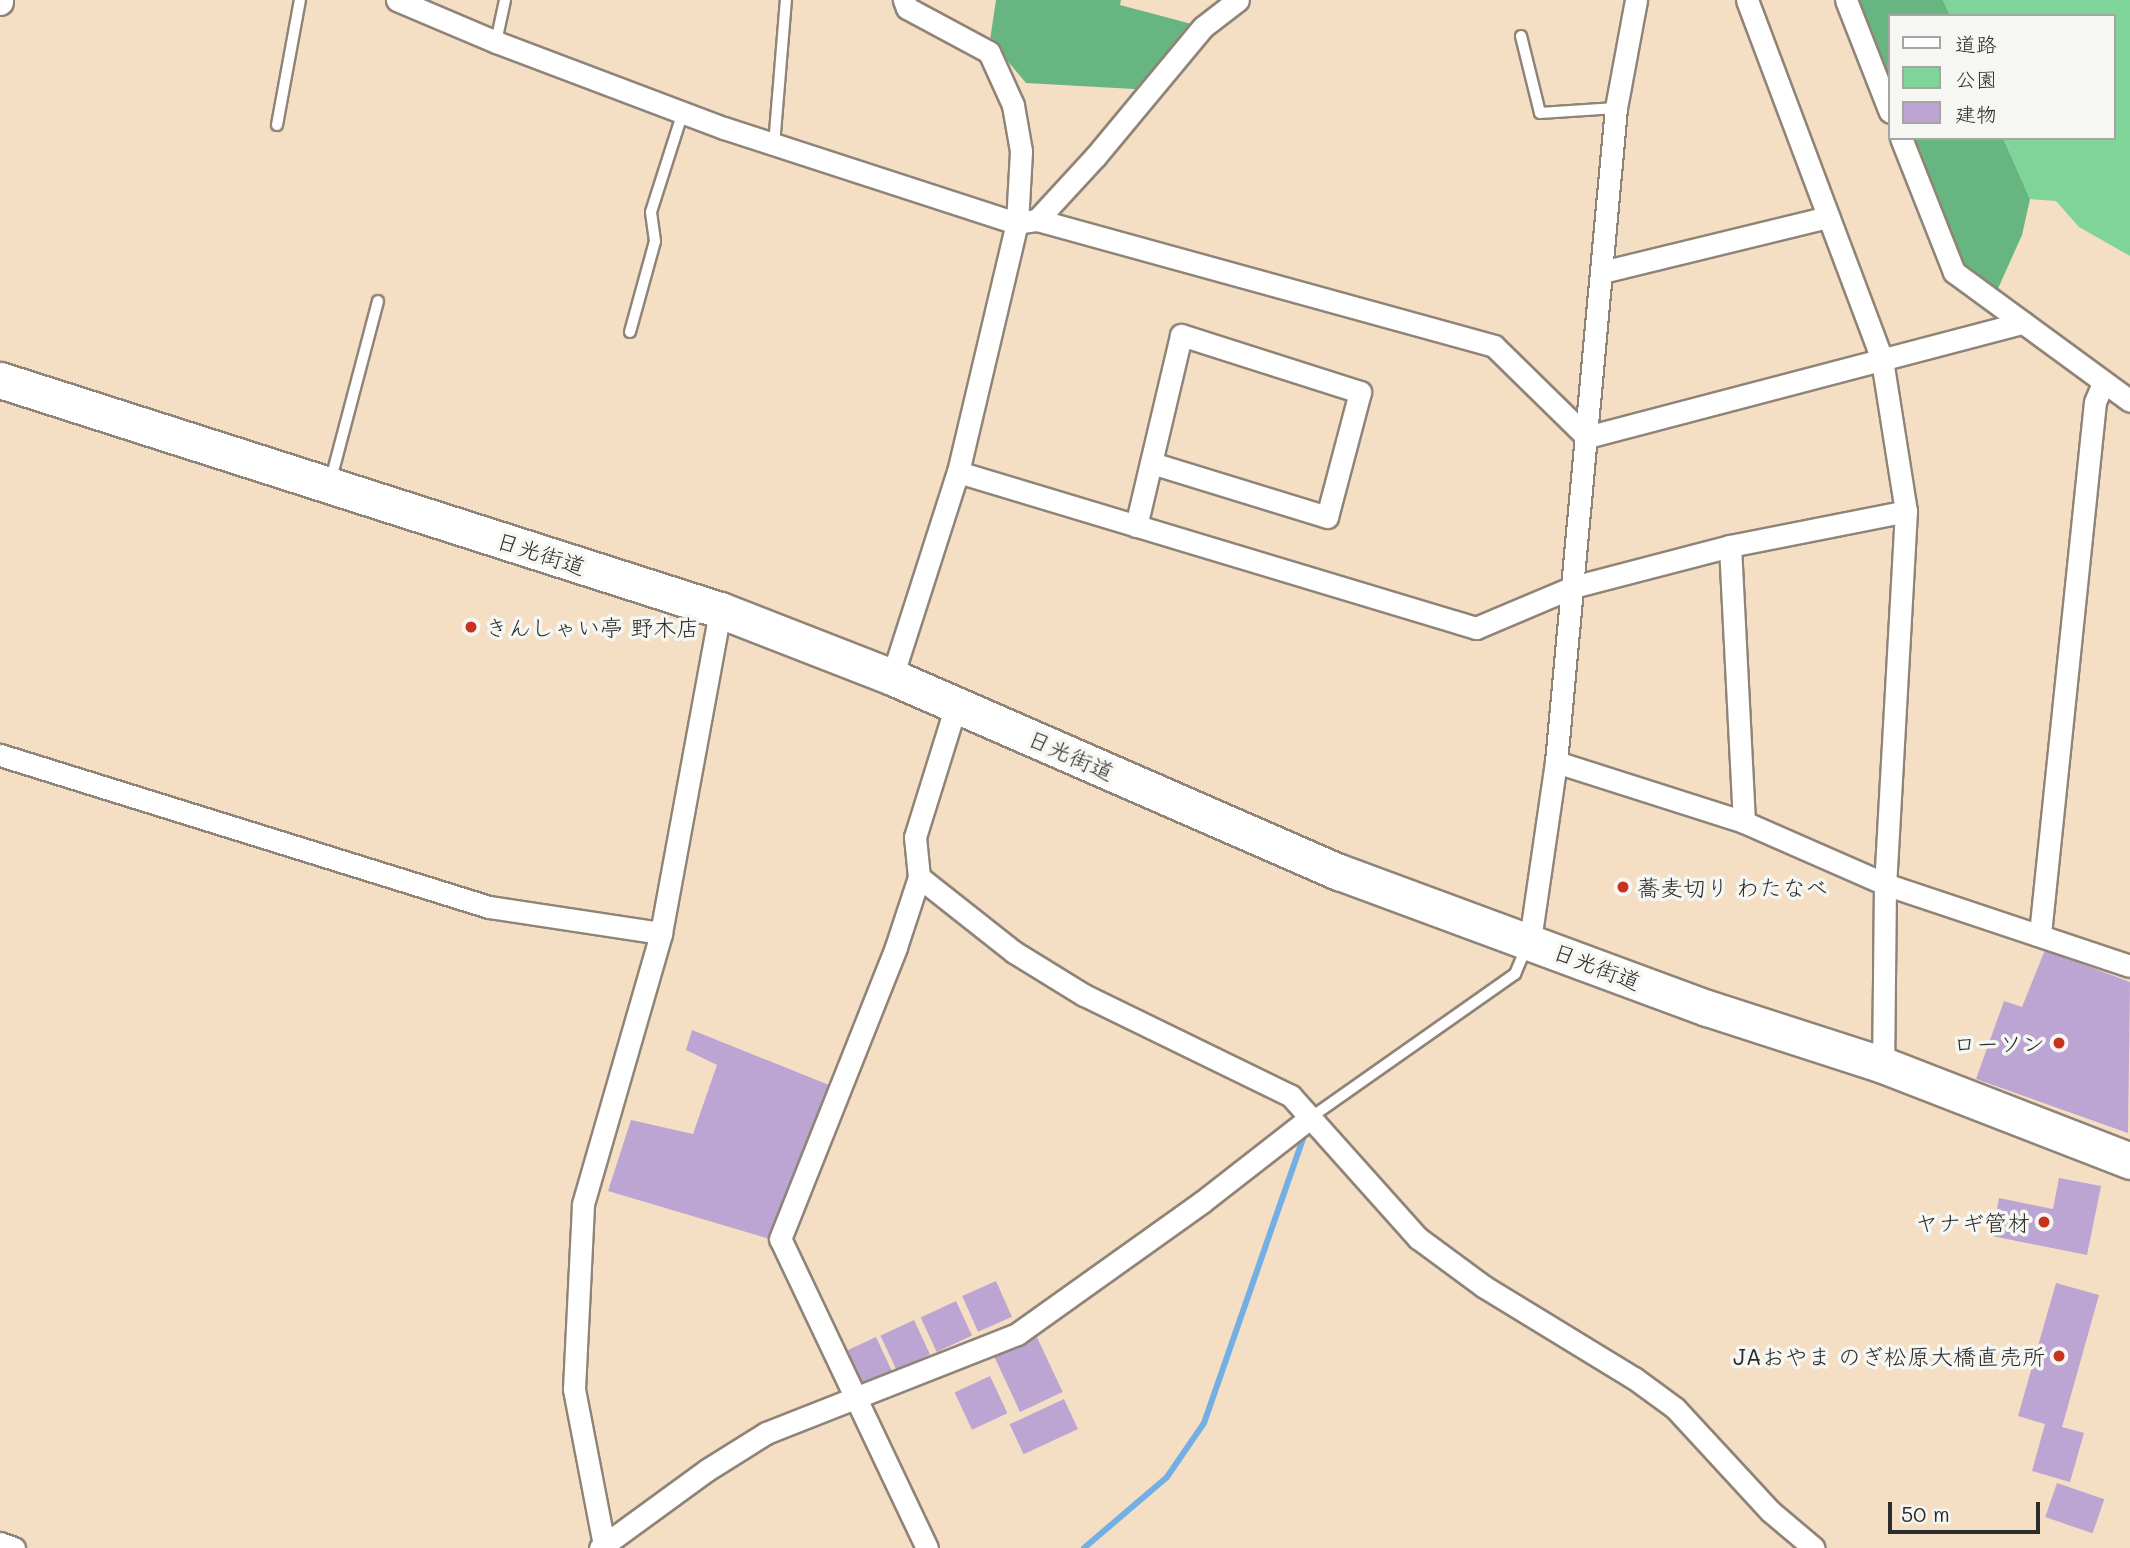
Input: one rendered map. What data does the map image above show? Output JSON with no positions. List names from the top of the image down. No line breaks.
{"streets":{"highway":["日光街道"]},"places":["きんしゃい亭 野木店","蕎麦切り わたなべ","ローソン","ヤナギ管材","JAおやま のぎ松原大橋直売所"],"legend":["道路","公園","建物"],"scale_bar":"50 m"}
